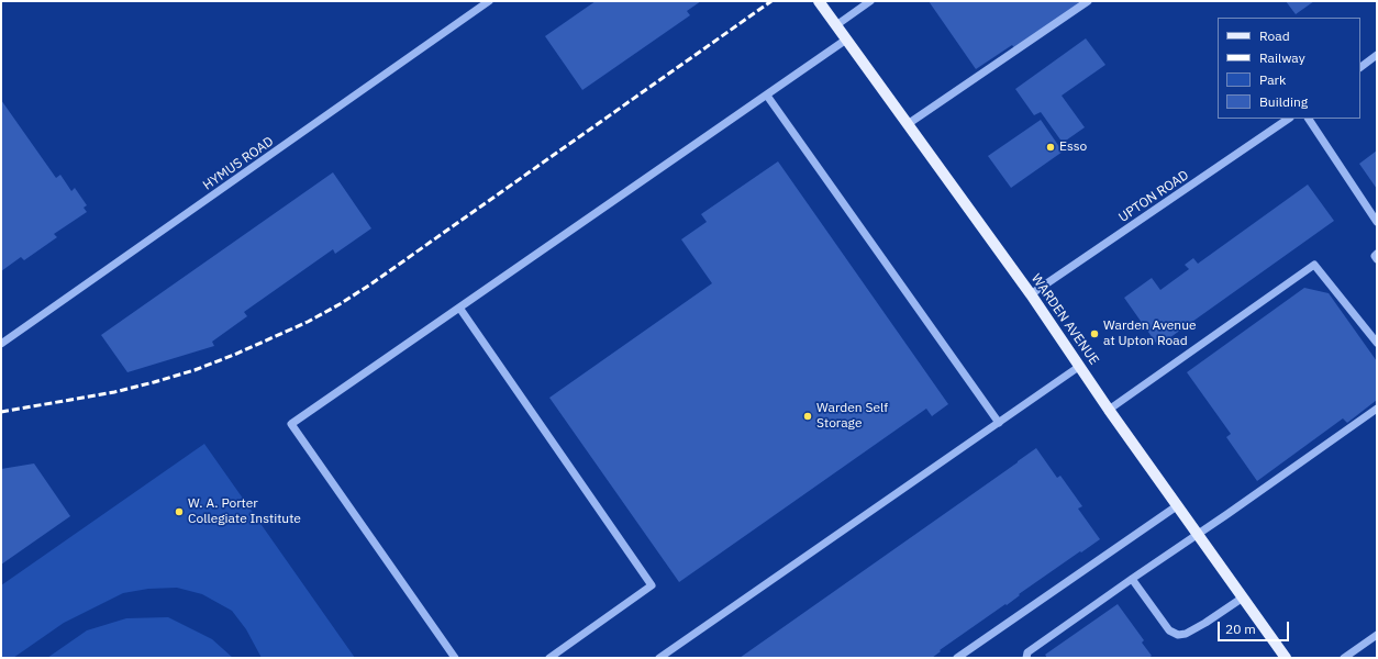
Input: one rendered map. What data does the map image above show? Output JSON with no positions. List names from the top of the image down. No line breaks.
{"streets":{"main road":["WARDEN AVENUE"],"street":["HYMUS ROAD","UPTON ROAD"]},"crossings":[["UPTON ROAD","WARDEN AVENUE"]],"places":["Esso","Warden Avenue at Upton Road","Warden Self Storage","W. A. Porter Collegiate Institute"],"legend":["Road","Railway","Park","Building"],"scale_bar":"20 m"}
